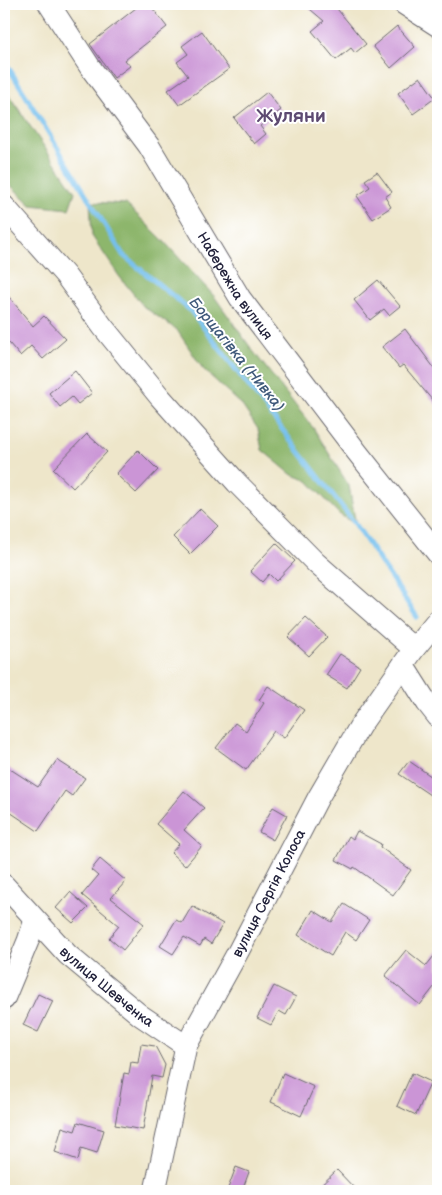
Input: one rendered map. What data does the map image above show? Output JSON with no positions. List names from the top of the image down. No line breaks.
{"streets":{"street":["Набережна вулиця","вулиця Сергія Колоса","вулиця Шевченка"]},"crossings":[["вулиця Сергія Колоса","вулиця Шевченка"]],"districts":["Жуляни"],"water":["Борщагівка (Нивка)"]}
